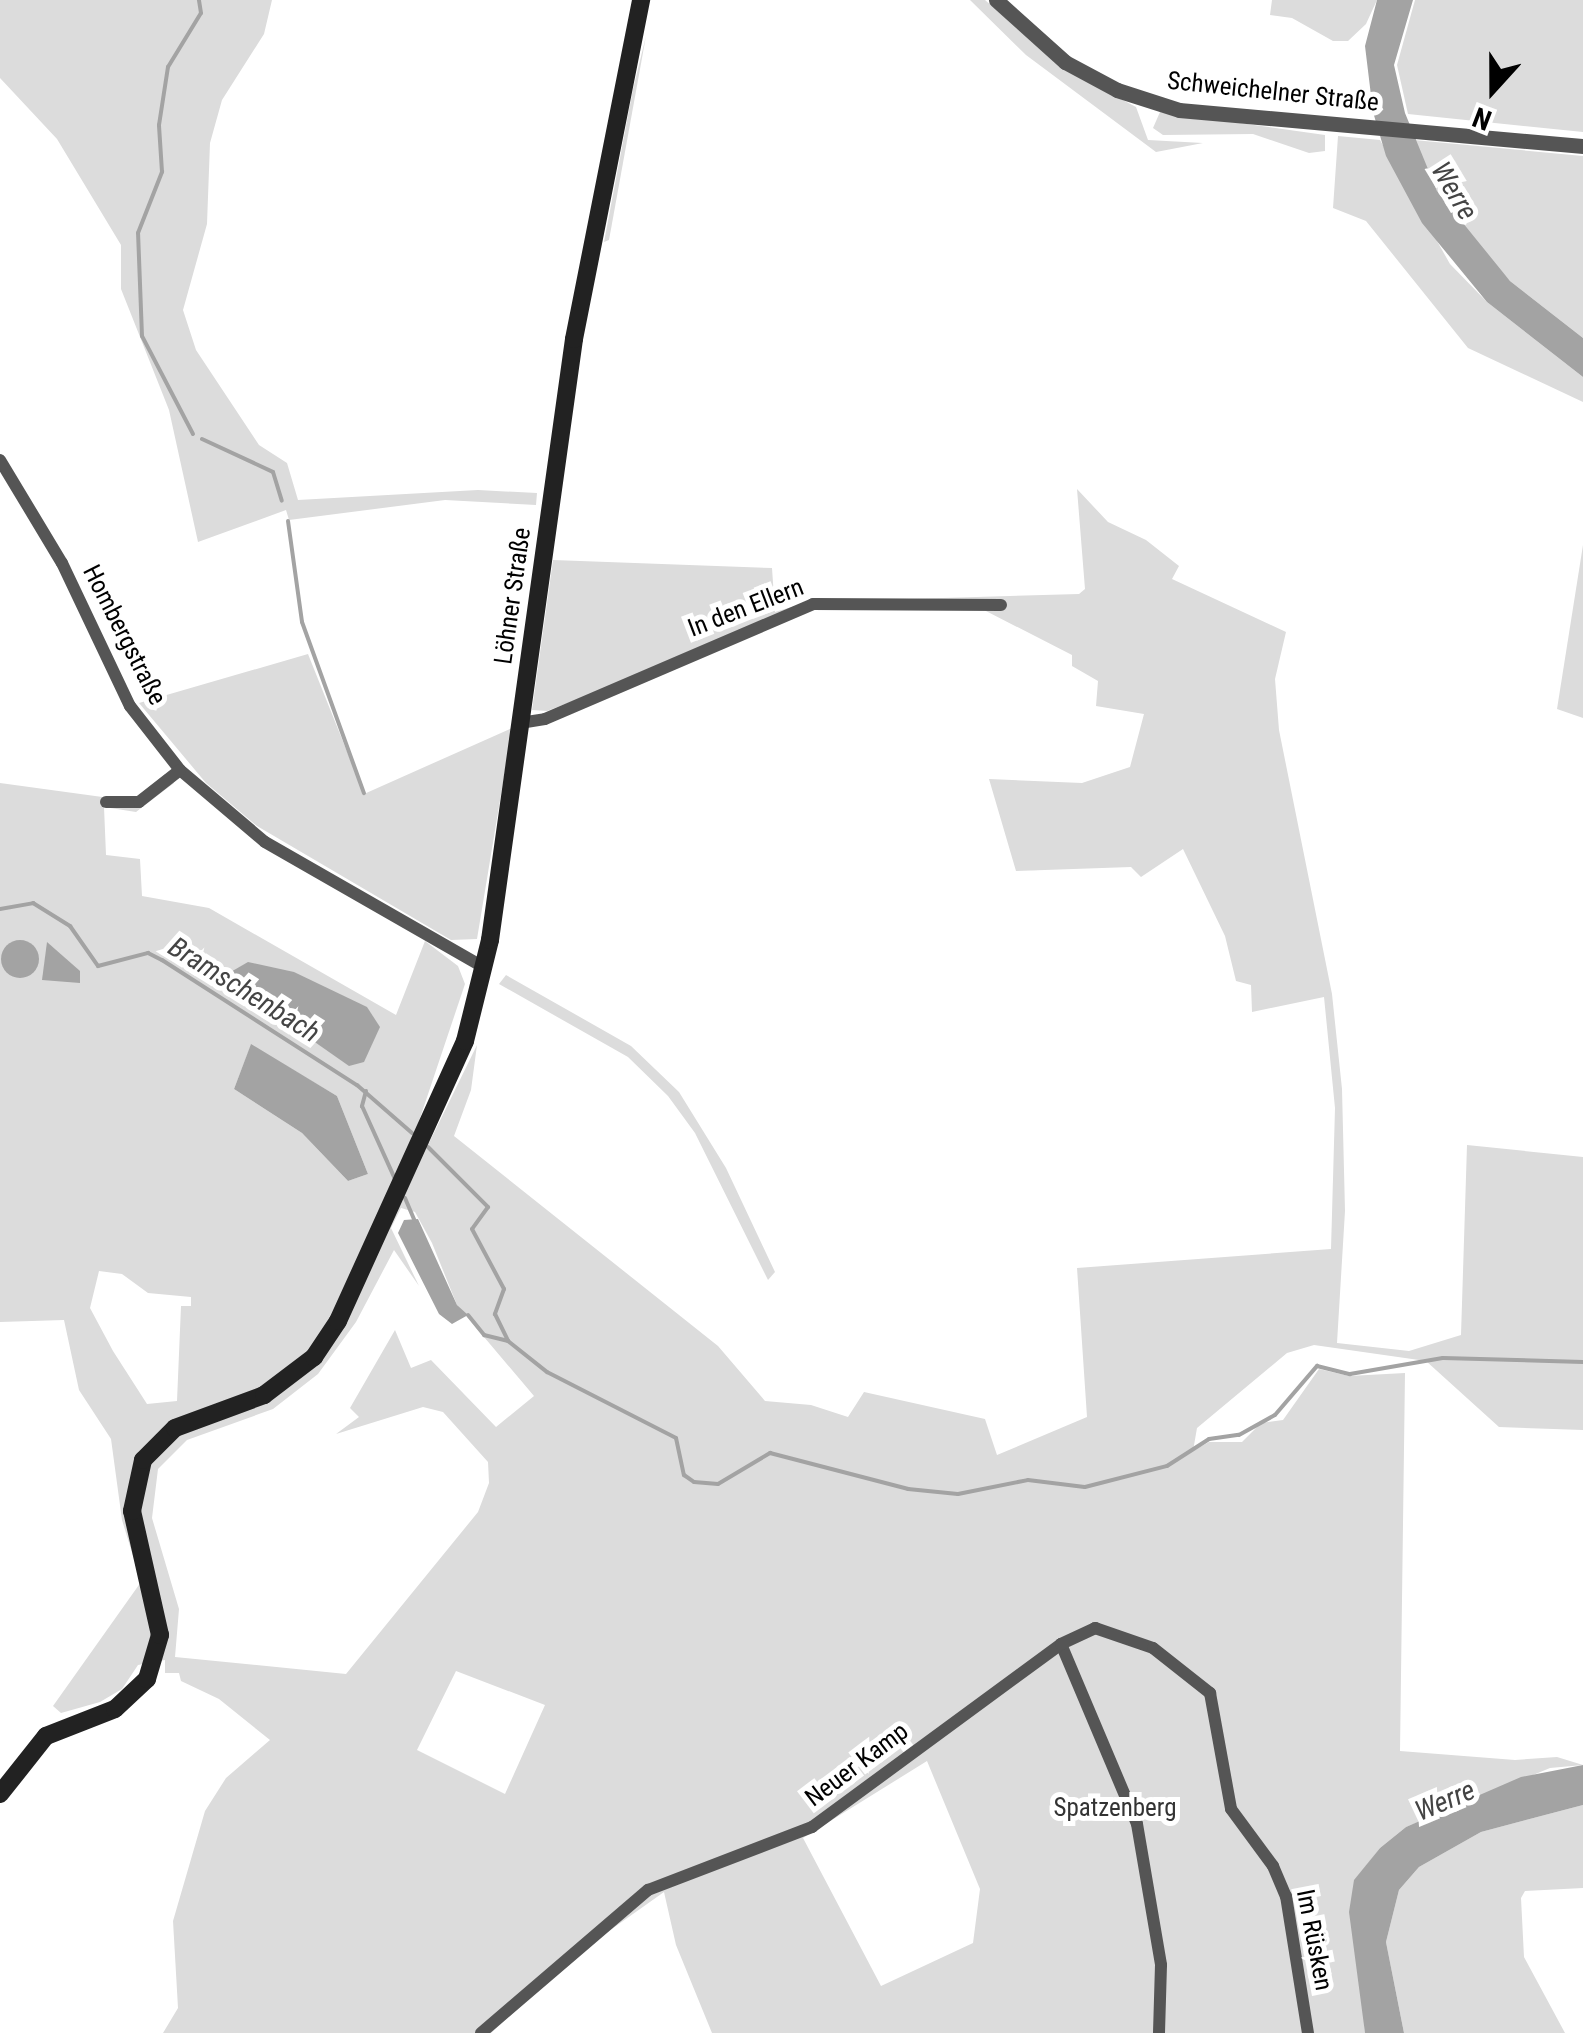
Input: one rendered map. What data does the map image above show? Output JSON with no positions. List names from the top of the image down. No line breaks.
{"streets":{"main road":["Löhner Straße"],"street":["Schweichelner Straße","In den Ellern","Hombergstraße","Neuer Kamp","Im Rüsken"]},"crossings":[["Löhner Straße","In den Ellern"],["Löhner Straße","Hombergstraße"],["Neuer Kamp","Im Rüsken"]],"water":["Werre","Bramschenbach"],"parks":["Spatzenberg"],"north":"bottom"}
